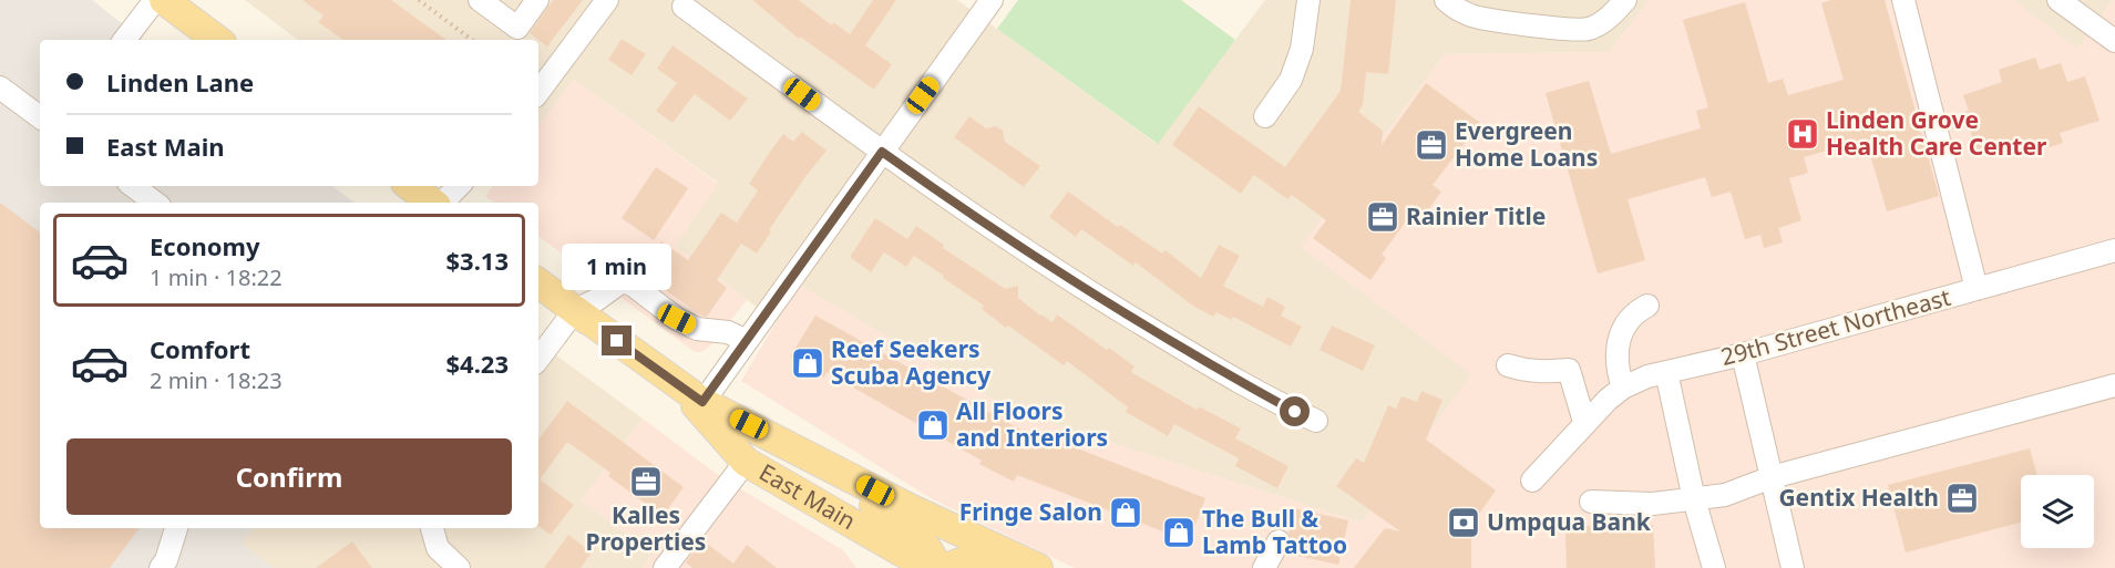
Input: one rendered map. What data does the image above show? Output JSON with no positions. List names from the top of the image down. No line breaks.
{"streets":{"main road":["East Main"],"street":["29th Street Northeast"]},"places":{"hospital":["Linden Grove Health Care Center"],"office":["Evergreen Home Loans","Rainier Title","Kalles Properties","Gentix Health"],"shop":["Reef Seekers Scuba Agency","All Floors and Interiors","Fringe Salon","The Bull & Lamb Tattoo"],"bank":["Umpqua Bank"]},"page":{"banner":["Linden Lane","East Main"],"list":[{"name":"Economy","note":"1 min · 18:22","value":"$3.13"},{"name":"Comfort","note":"2 min · 18:23","value":"$4.23"}],"bubble":"1 min","buttons":"Confirm"}}
